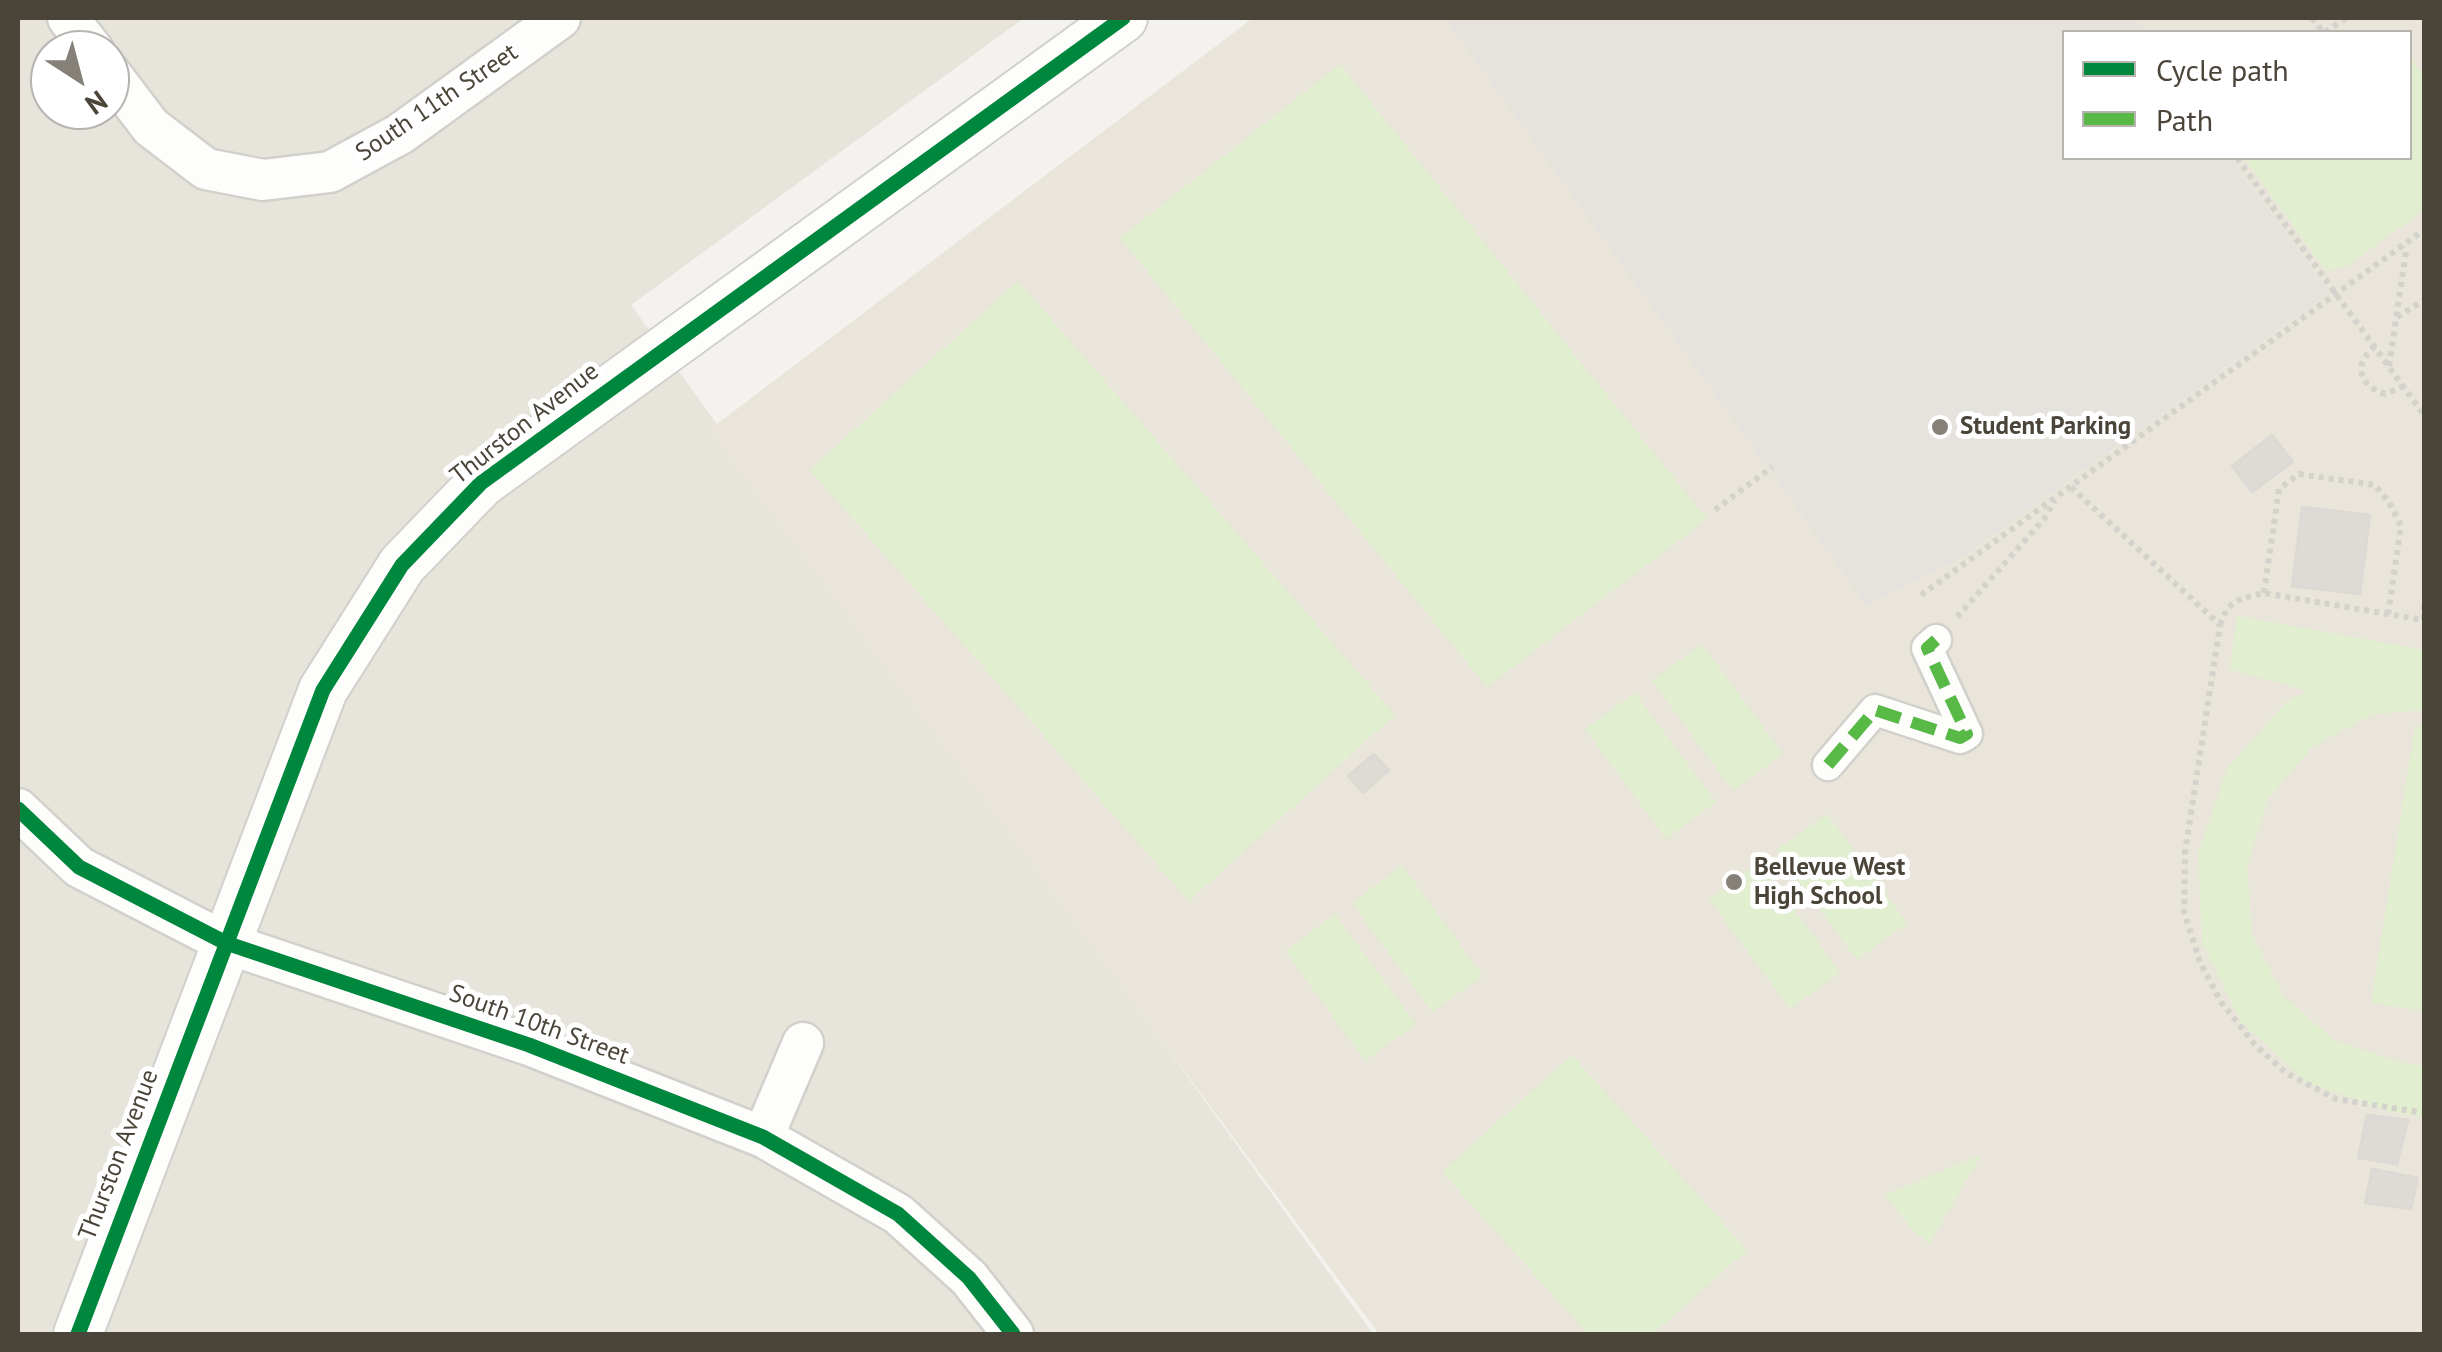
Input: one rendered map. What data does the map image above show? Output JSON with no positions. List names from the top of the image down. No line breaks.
{"streets":{"street":["South 11th Street","Thurston Avenue","South 10th Street"]},"crossings":[["Thurston Avenue","South 10th Street"]],"places":["Student Parking","Bellevue West High School"],"legend":["Cycle path","Path"],"north":"bottom right"}
